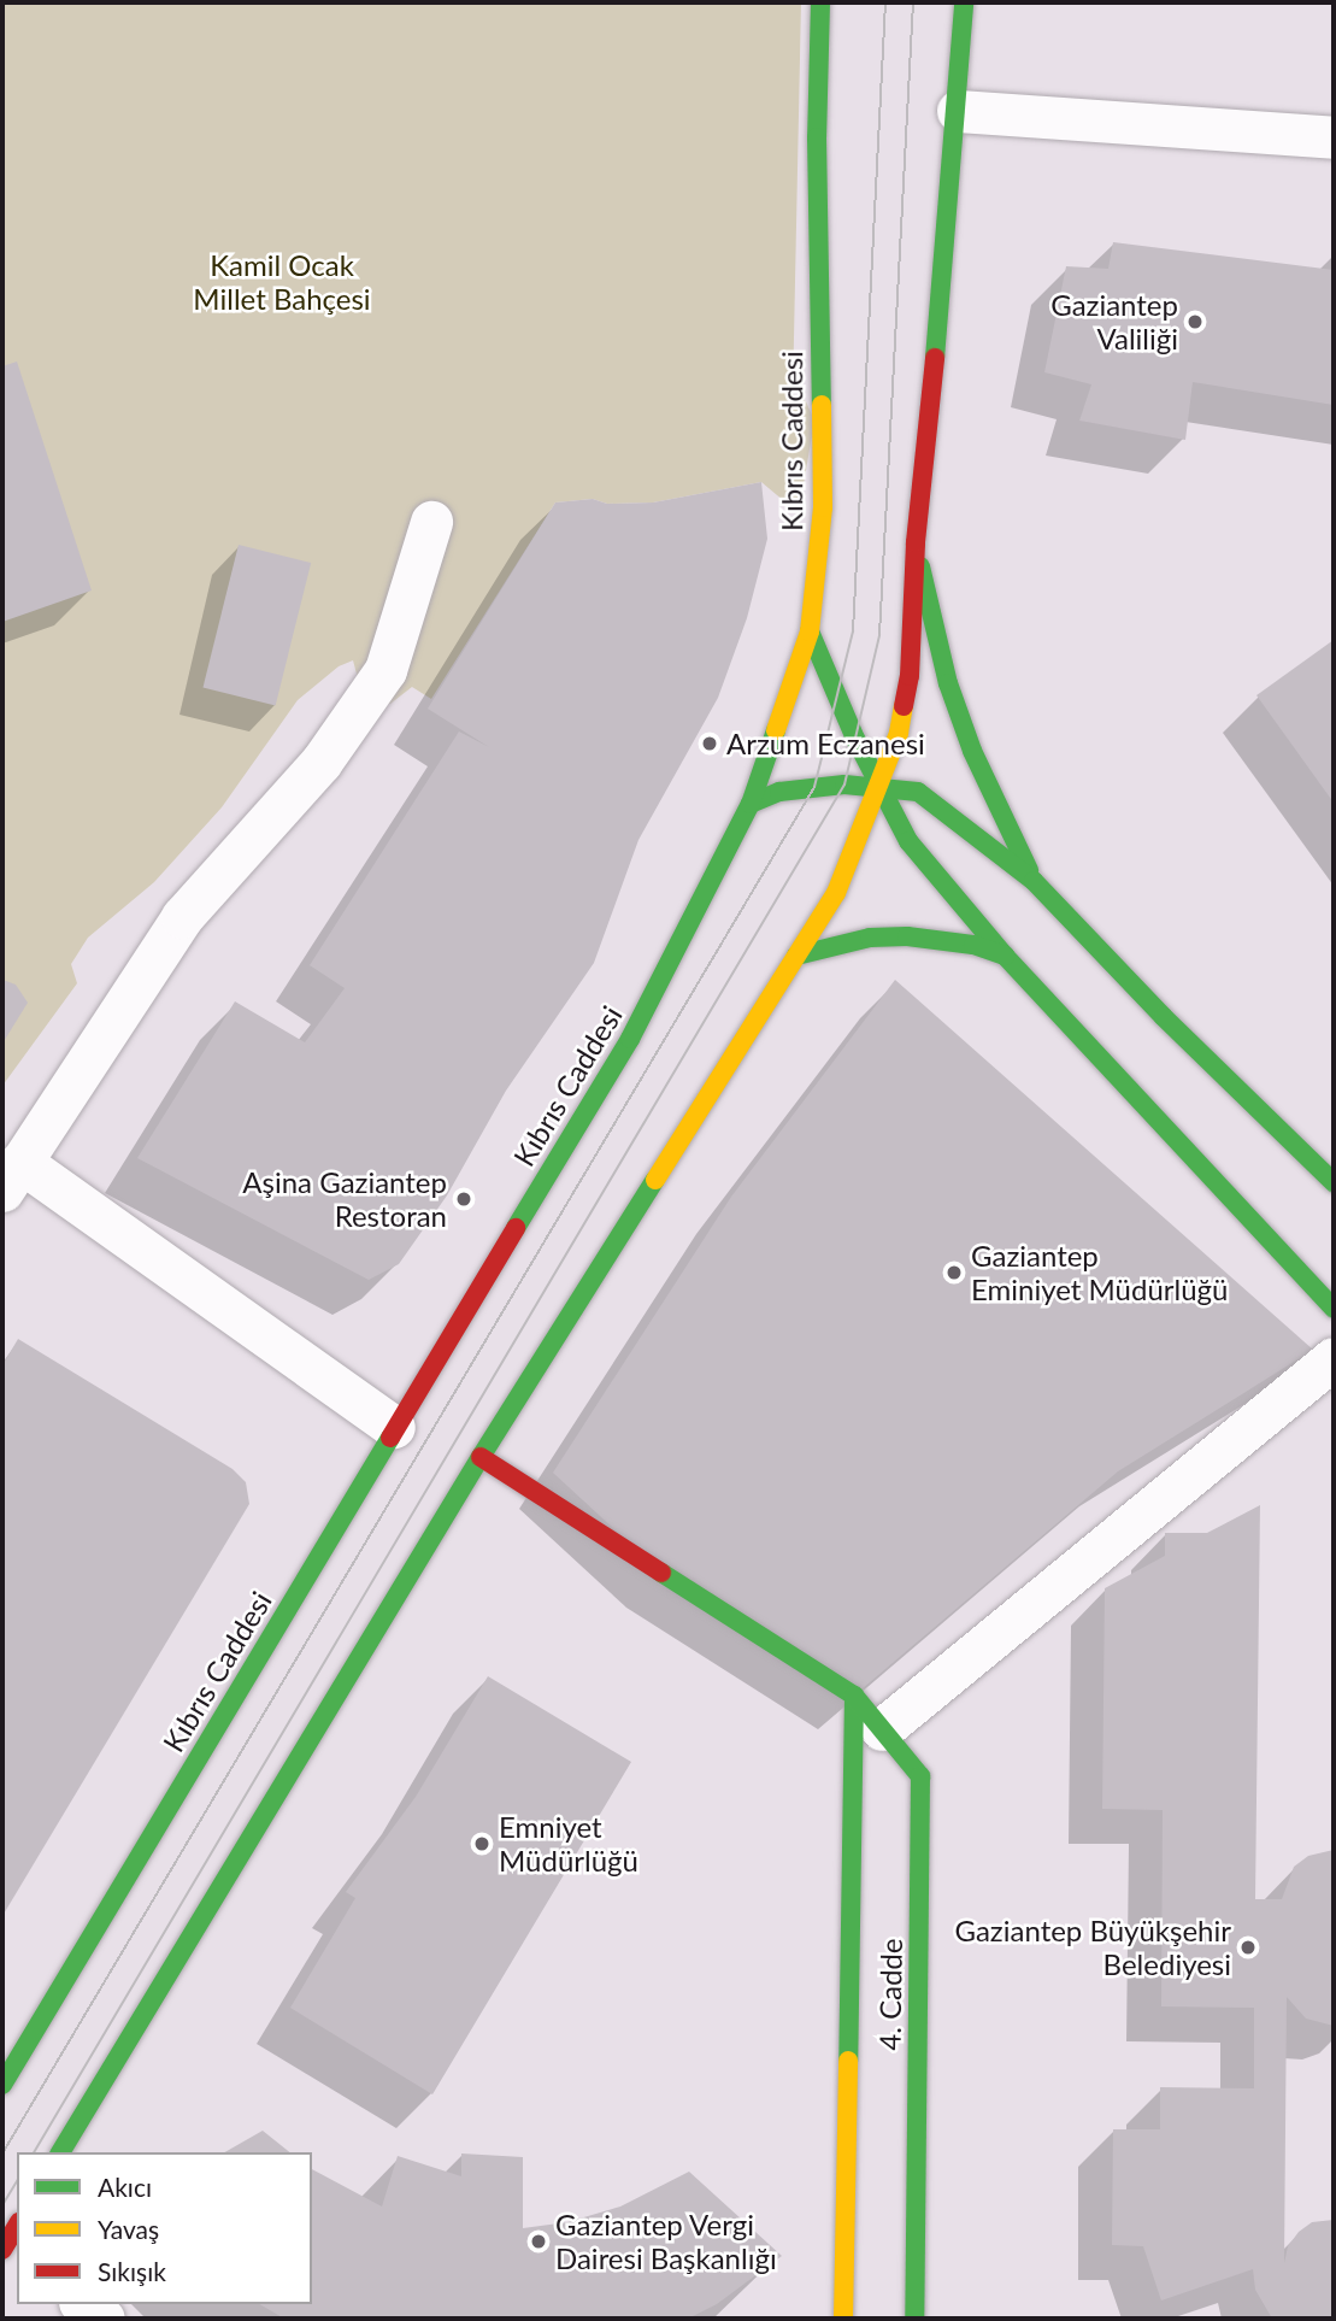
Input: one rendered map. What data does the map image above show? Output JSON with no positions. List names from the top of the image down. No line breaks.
{"streets":{"main road":["Kıbrıs Caddesi","4. Cadde"]},"parks":["Kamil Ocak Millet Bahçesi"],"places":["Gaziantep Valiliği","Arzum Eczanesi","Aşina Gaziantep Restoran","Gaziantep Eminiyet Müdürlüğü","Emniyet Müdürlüğü","Gaziantep Büyükşehir Belediyesi","Gaziantep Vergi Dairesi Başkanlığı"],"legend":["Akıcı","Yavaş","Sıkışık"]}
